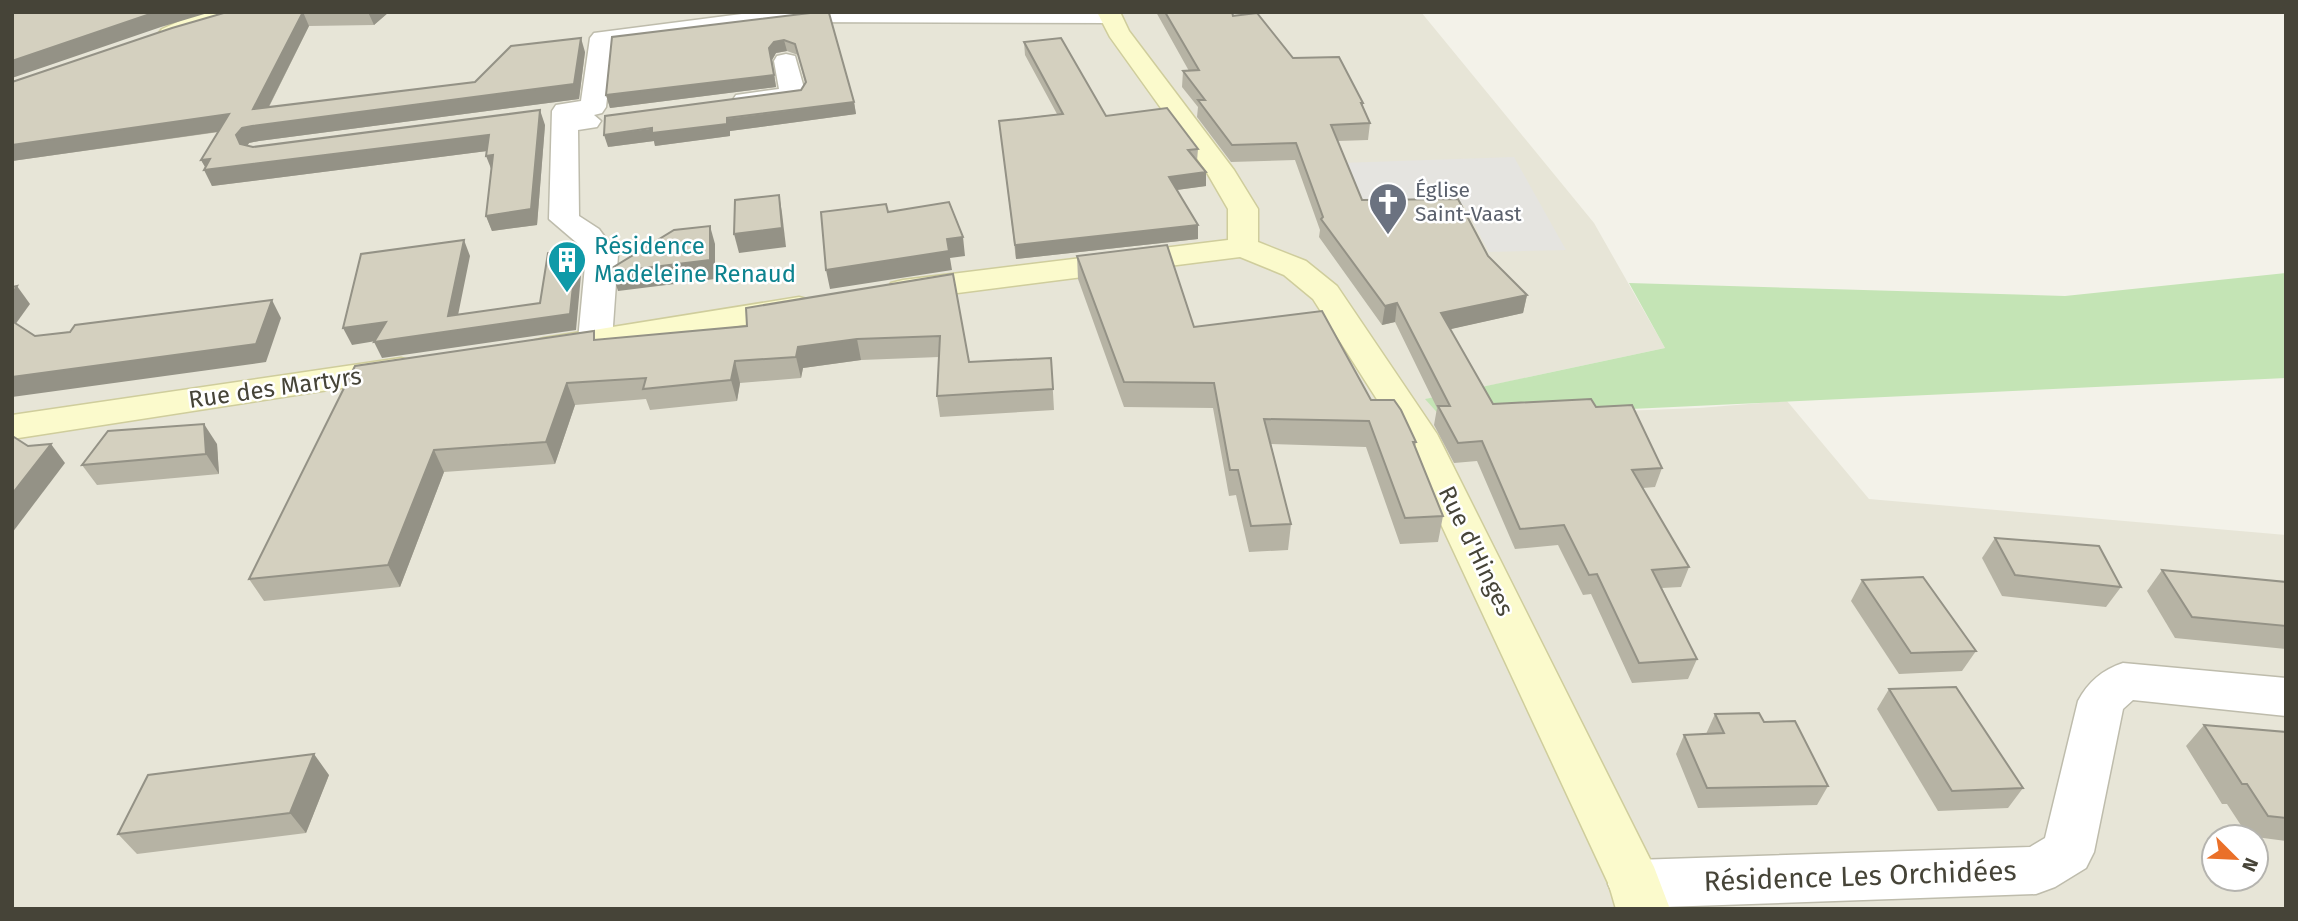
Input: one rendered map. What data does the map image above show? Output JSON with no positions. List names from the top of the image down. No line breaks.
{"streets":{"street":["Rue des Martyrs","Rue d'Hinges","Résidence Les Orchidées"]},"crossings":[["Rue d'Hinges","Résidence Les Orchidées"]],"places":{"church":["Église Saint-Vaast"],"building":["Résidence Madeleine Renaud"]},"north":"bottom right"}
